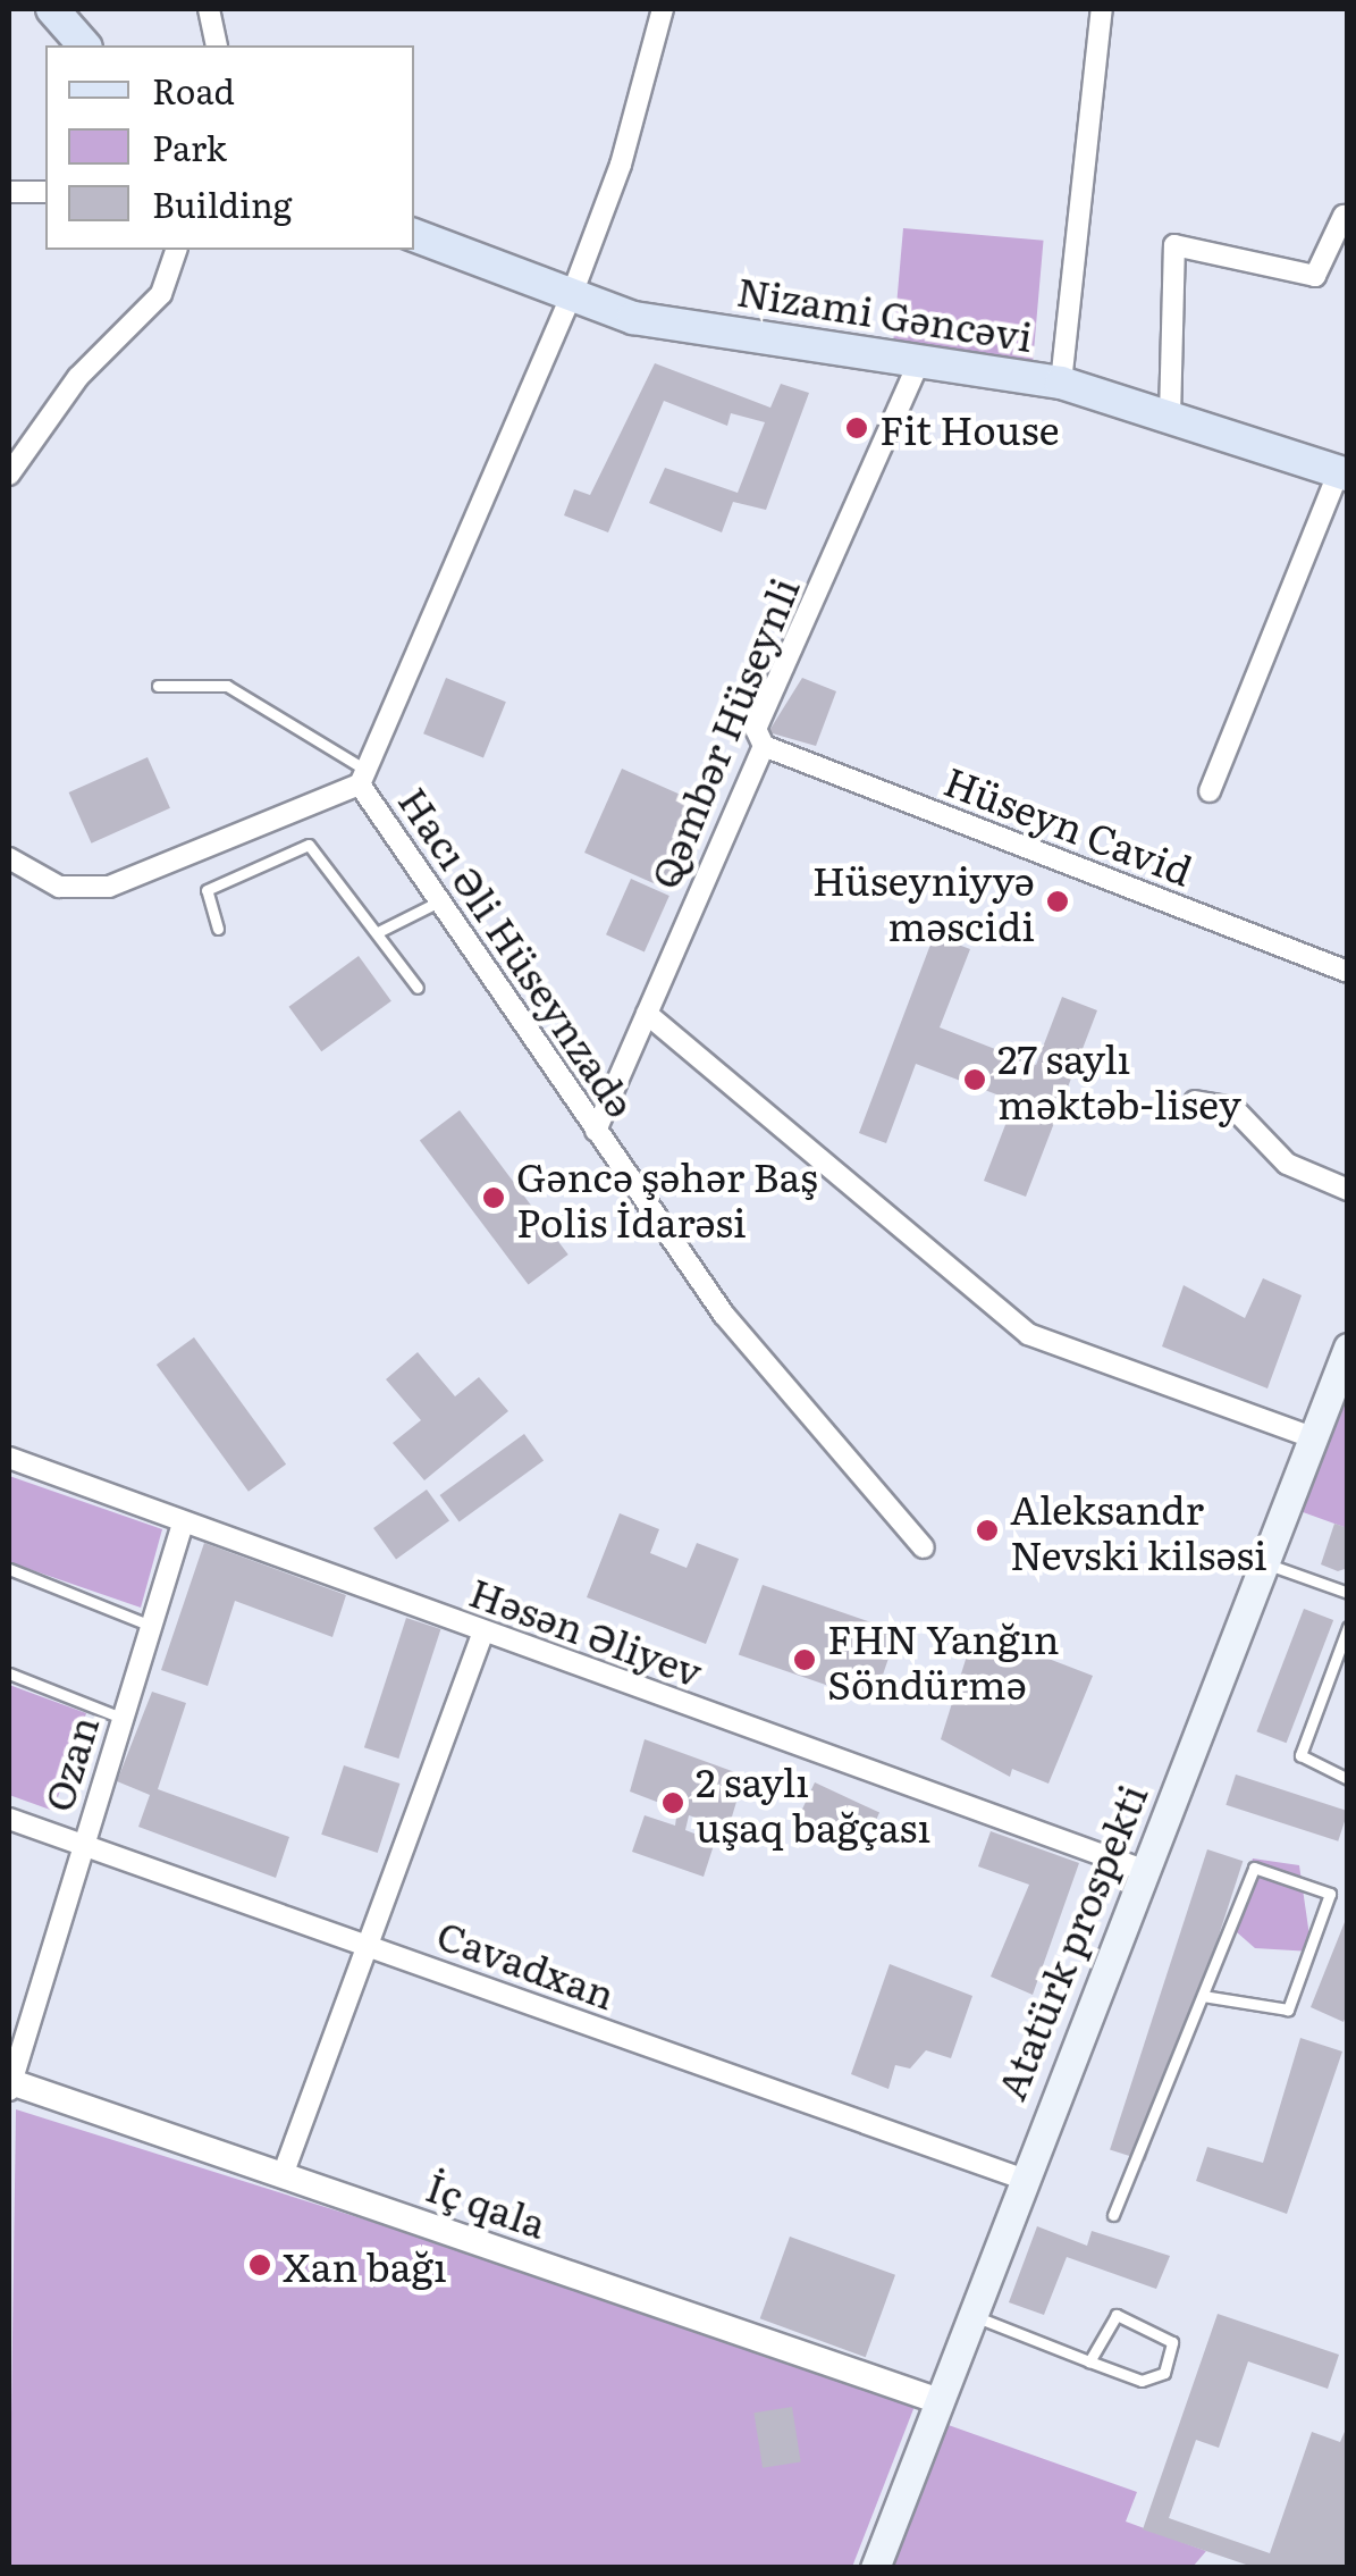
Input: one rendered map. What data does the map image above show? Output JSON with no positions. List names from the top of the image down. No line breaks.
{"streets":{"main road":["Nizami Gəncəvi","Atatürk prospekti"],"street":["Qəmbər Hüseynli","Hüseyn Cavid","Hacı Əli Hüseynzadə","Həsən Əliyev","Ozan","Cavadxan","İç qala"]},"crossings":[["Nizami Gəncəvi","Qəmbər Hüseynli"],["Nizami Gəncəvi","Hacı Əli Hüseynzadə"],["Qəmbər Hüseynli","Hüseyn Cavid"],["Qəmbər Hüseynli","Hacı Əli Hüseynzadə"],["Həsən Əliyev","Ozan"],["Həsən Əliyev","Atatürk prospekti"],["Ozan","Cavadxan"],["Ozan","İç qala"],["Atatürk prospekti","Cavadxan"],["Atatürk prospekti","İç qala"]],"places":["Fit House","Hüseyniyyə məscidi","27 saylı məktəb-lisey","Gəncə şəhər Baş Polis İdarəsi","Aleksandr Nevski kilsəsi","FHN Yanğın Söndürmə","2 saylı uşaq bağçası","Xan bağı"],"legend":["Road","Park","Building"]}
